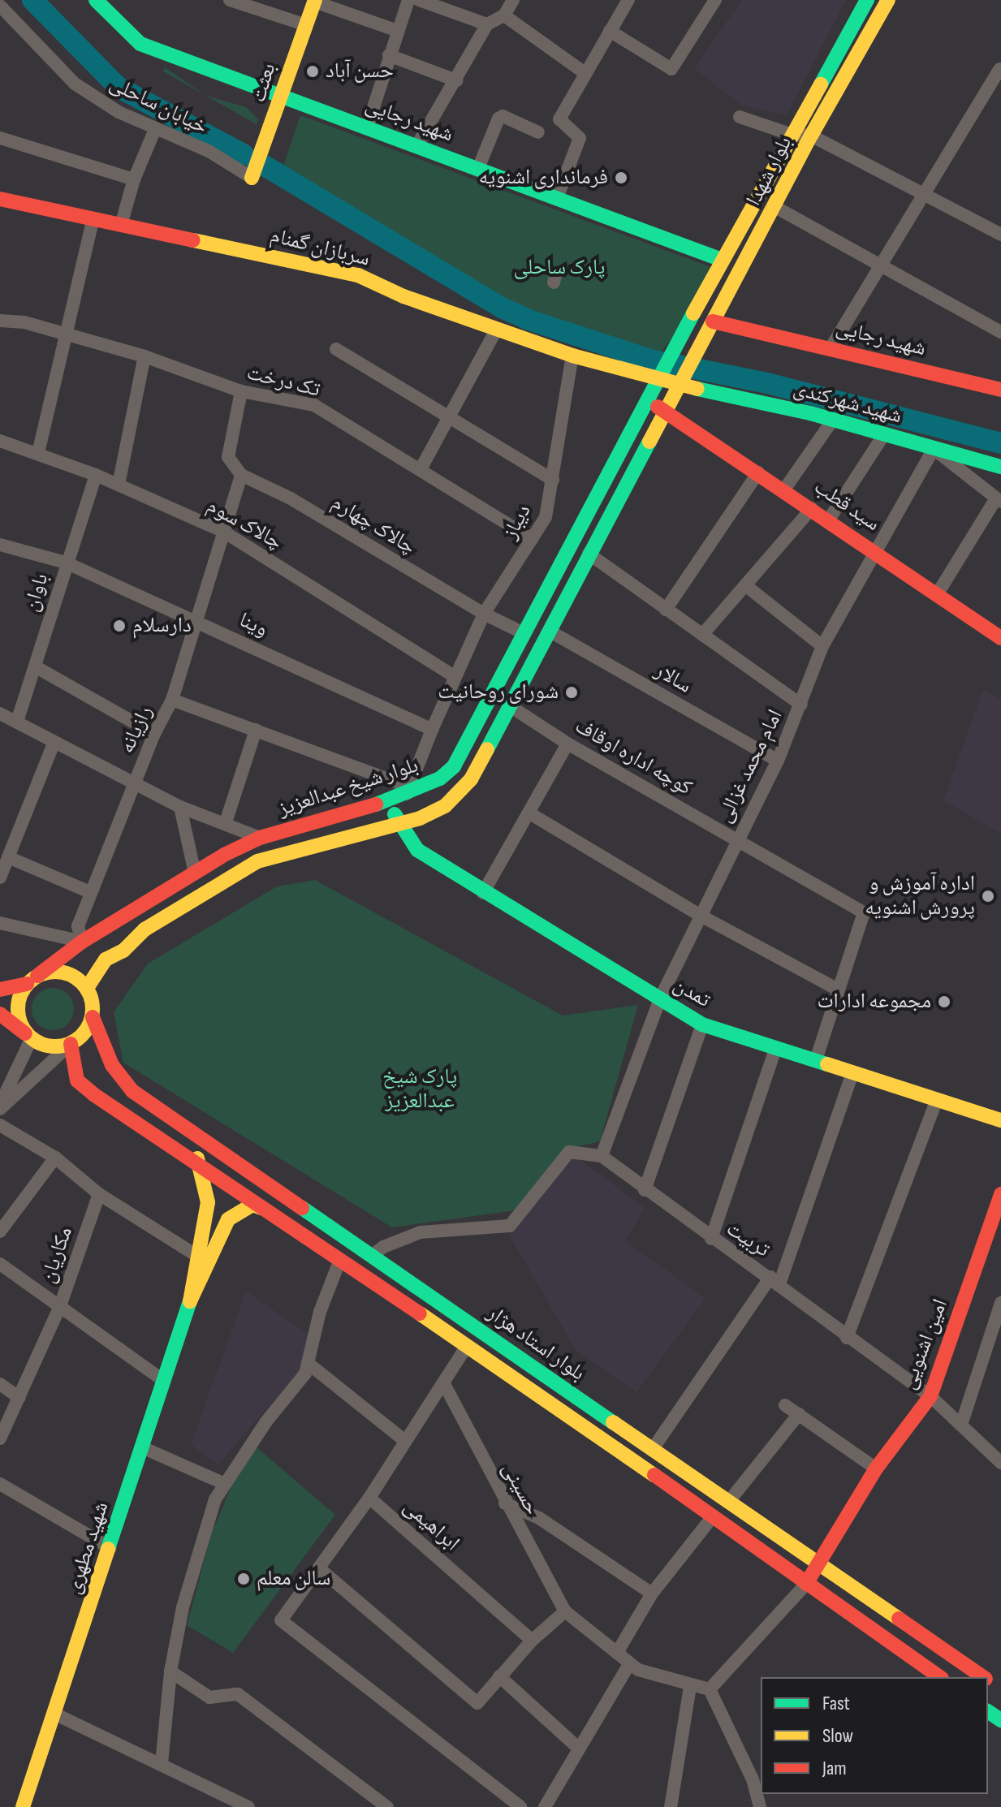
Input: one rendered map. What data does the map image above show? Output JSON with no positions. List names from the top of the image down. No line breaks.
{"streets":{"main road":["بعثت","شهید رجایی","بلوار شهدا","سربازان گمنام","شهید شهرکندی","سید قطب","بلوار شیخ عبدالعزیز","تمدن","بلوار استاد هژار","امین اشنویی","شهید مطهری"],"street":["خیابان ساحلی","تک درخت","دیباز","چالاک سوم","چالاک چهارم","باوان","وینا","سالار","رازیانه","کوچه اداره اوقاف","امام محمد غزالی","تربیت","مکاریان","حسینی","ابراهیمی"]},"crossings":[["بعثت","خیابان ساحلی"],["بعثت","شهید رجایی"],["شهید رجایی","بلوار شهدا"],["بلوار شهدا","سربازان گمنام"],["بلوار شهدا","شهید شهرکندی"],["بلوار شهدا","بلوار شیخ عبدالعزیز"],["سربازان گمنام","شهید شهرکندی"],["سربازان گمنام","دیباز"],["سربازان گمنام","بلوار شیخ عبدالعزیز"],["تک درخت","دیباز"],["شهید شهرکندی","امام محمد غزالی"],["شهید شهرکندی","بلوار شیخ عبدالعزیز"],["سید قطب","امام محمد غزالی"],["سید قطب","بلوار شیخ عبدالعزیز"],["دیباز","چالاک سوم"],["دیباز","چالاک چهارم"],["چالاک سوم","باوان"],["چالاک سوم","رازیانه"],["چالاک چهارم","رازیانه"],["باوان","وینا"],["وینا","رازیانه"],["سالار","امام محمد غزالی"],["سالار","بلوار شیخ عبدالعزیز"],["رازیانه","بلوار شیخ عبدالعزیز"],["کوچه اداره اوقاف","امام محمد غزالی"],["کوچه اداره اوقاف","بلوار شیخ عبدالعزیز"],["امام محمد غزالی","تمدن"],["بلوار شیخ عبدالعزیز","تمدن"],["بلوار شیخ عبدالعزیز","بلوار استاد هژار"],["تربیت","امین اشنویی"],["بلوار استاد هژار","امین اشنویی"]],"parks":["پارک ساحلی","پارک شیخ عبدالعزیز"],"places":["حسن آباد","فرمانداری اشنویه","دارسلام","شورای روحانیت","اداره آموزش و پرورش اشنویه","مجموعه ادارات","سالن معلم"],"legend":["Fast","Slow","Jam"]}
